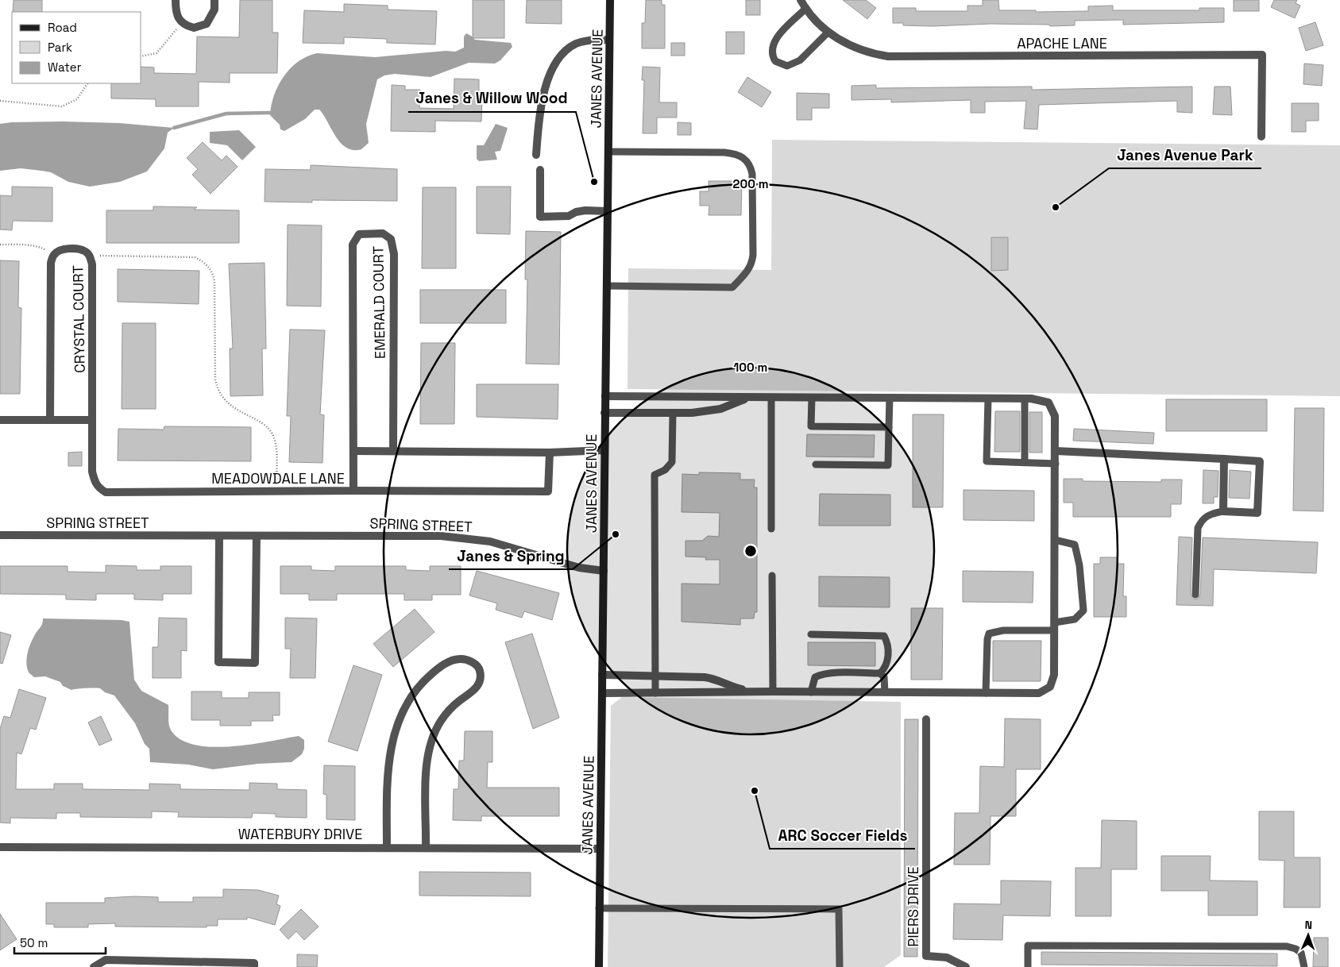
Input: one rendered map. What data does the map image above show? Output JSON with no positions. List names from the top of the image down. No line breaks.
{"streets":{"street":["APACHE LANE","JANES AVENUE","EMERALD COURT","CRYSTAL COURT","MEADOWDALE LANE","SPRING STREET","WATERBURY DRIVE","PIERS DRIVE"]},"crossings":[["JANES AVENUE","MEADOWDALE LANE"],["JANES AVENUE","SPRING STREET"],["JANES AVENUE","WATERBURY DRIVE"],["EMERALD COURT","MEADOWDALE LANE"],["CRYSTAL COURT","MEADOWDALE LANE"]],"places":["Janes & Willow Wood","Janes Avenue Park","Janes & Spring","ARC Soccer Fields"],"legend":["Road","Park","Water"],"scale_bar":"50 m","north":"top","rings":["200 m","100 m"]}
